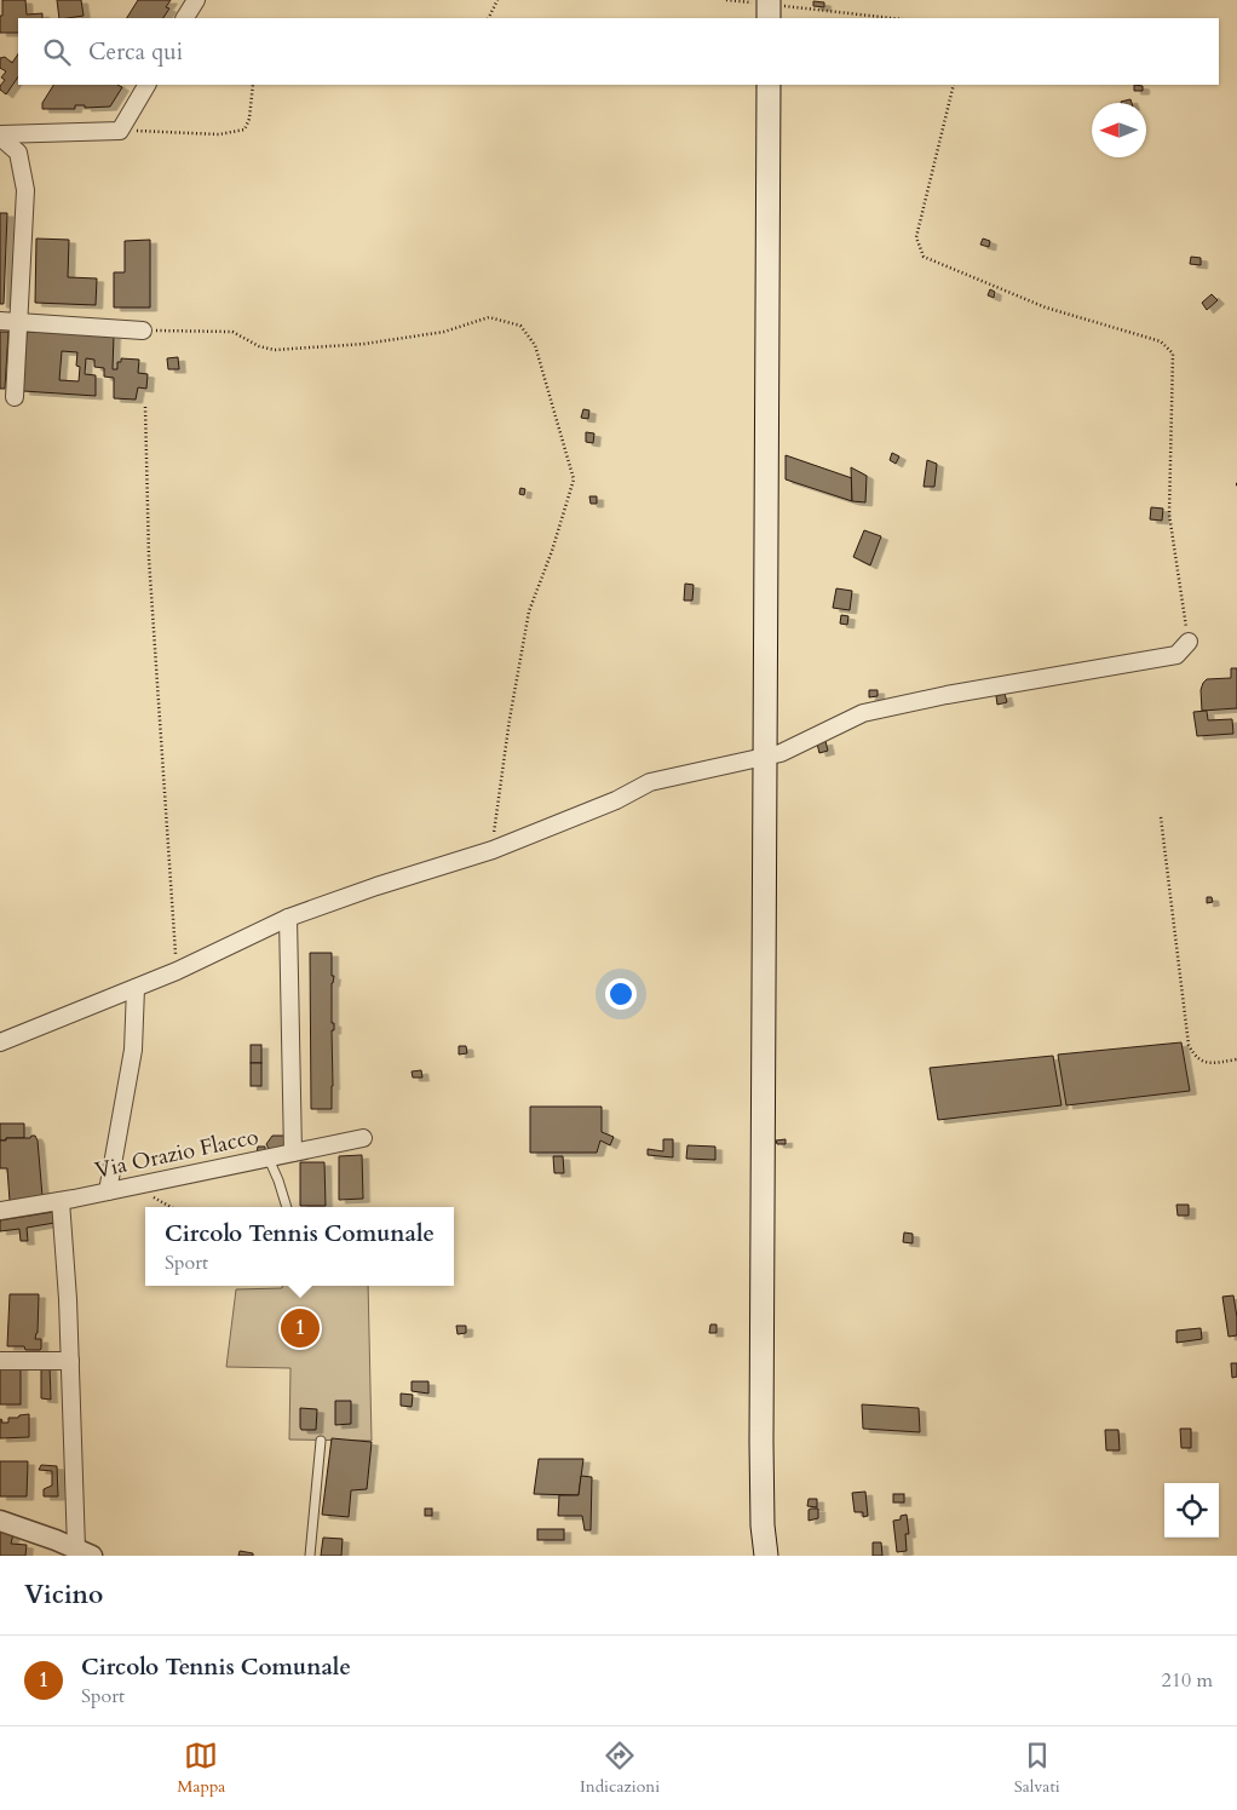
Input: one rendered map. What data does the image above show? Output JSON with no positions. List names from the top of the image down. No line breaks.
{"streets":{"street":["Via Orazio Flacco"]},"north":"left","page":{"search":"Cerca qui","popup":["Circolo Tennis Comunale","Sport"],"pins":"1","heading":"Vicino","list":[{"mark":"1","name":"Circolo Tennis Comunale","note":"Sport","value":"210 m"}],"nav":["Mappa","Indicazioni","Salvati"]}}
